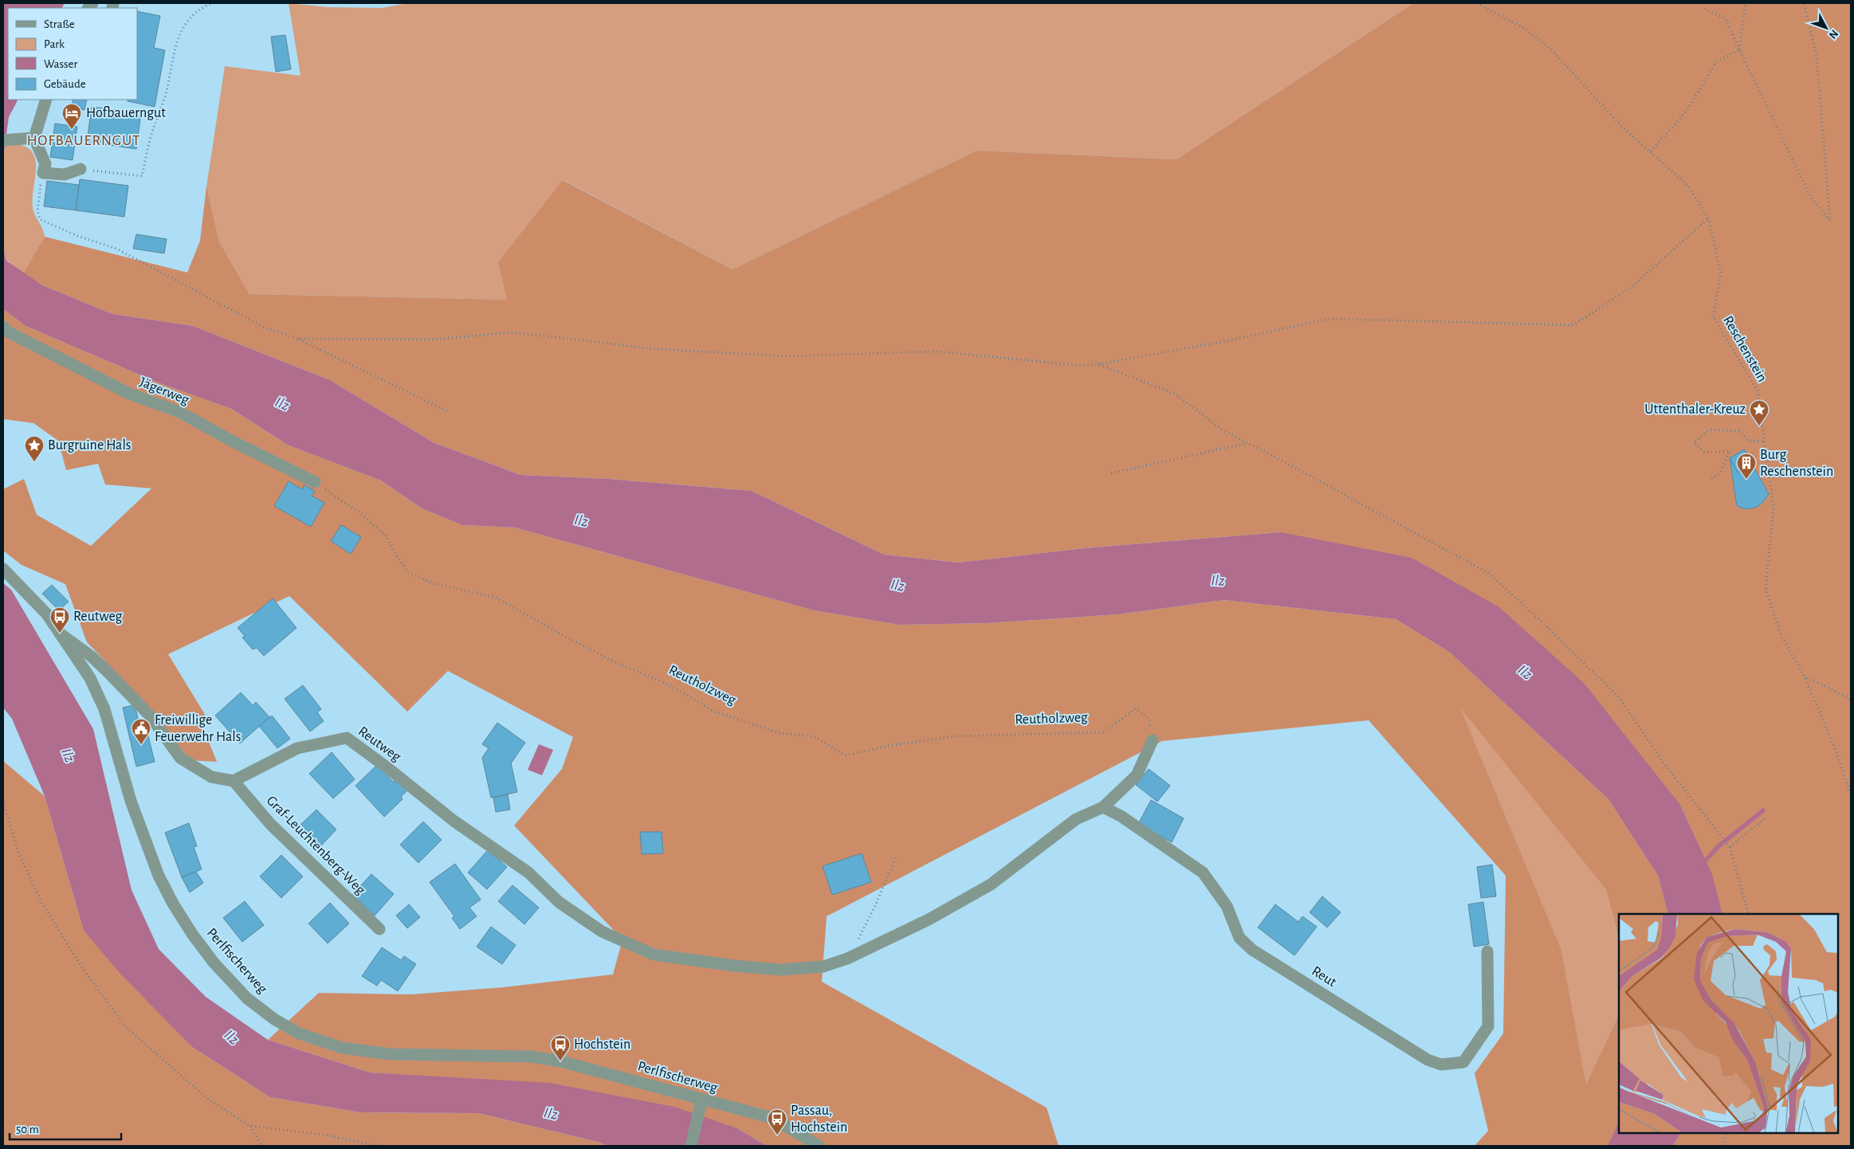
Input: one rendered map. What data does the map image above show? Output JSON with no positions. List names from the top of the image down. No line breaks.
{"streets":{"street":["Jägerweg","Reutweg","Graf-Leuchtenberg-Weg","Perlfischerweg","Reut"],"path":["Reschenstein","Reutholzweg"]},"crossings":[["Jägerweg","Reutholzweg"],["Reutweg","Graf-Leuchtenberg-Weg"],["Reutweg","Reut"]],"districts":["HOFBAUERNGUT"],"water":["Ilz"],"places":{"hotel":["Hofbauerngut"],"place":["Uttenthaler-Kreuz","Burgruine Hals"],"building":["Burg Reschenstein"],"bus stop":["Reutweg","Hochstein","Passau, Hochstein"],"public building":["Freiwillige Feuerwehr Hals"]},"legend":["Straße","Park","Wasser","Gebäude"],"scale_bar":"50 m","north":"bottom right"}
